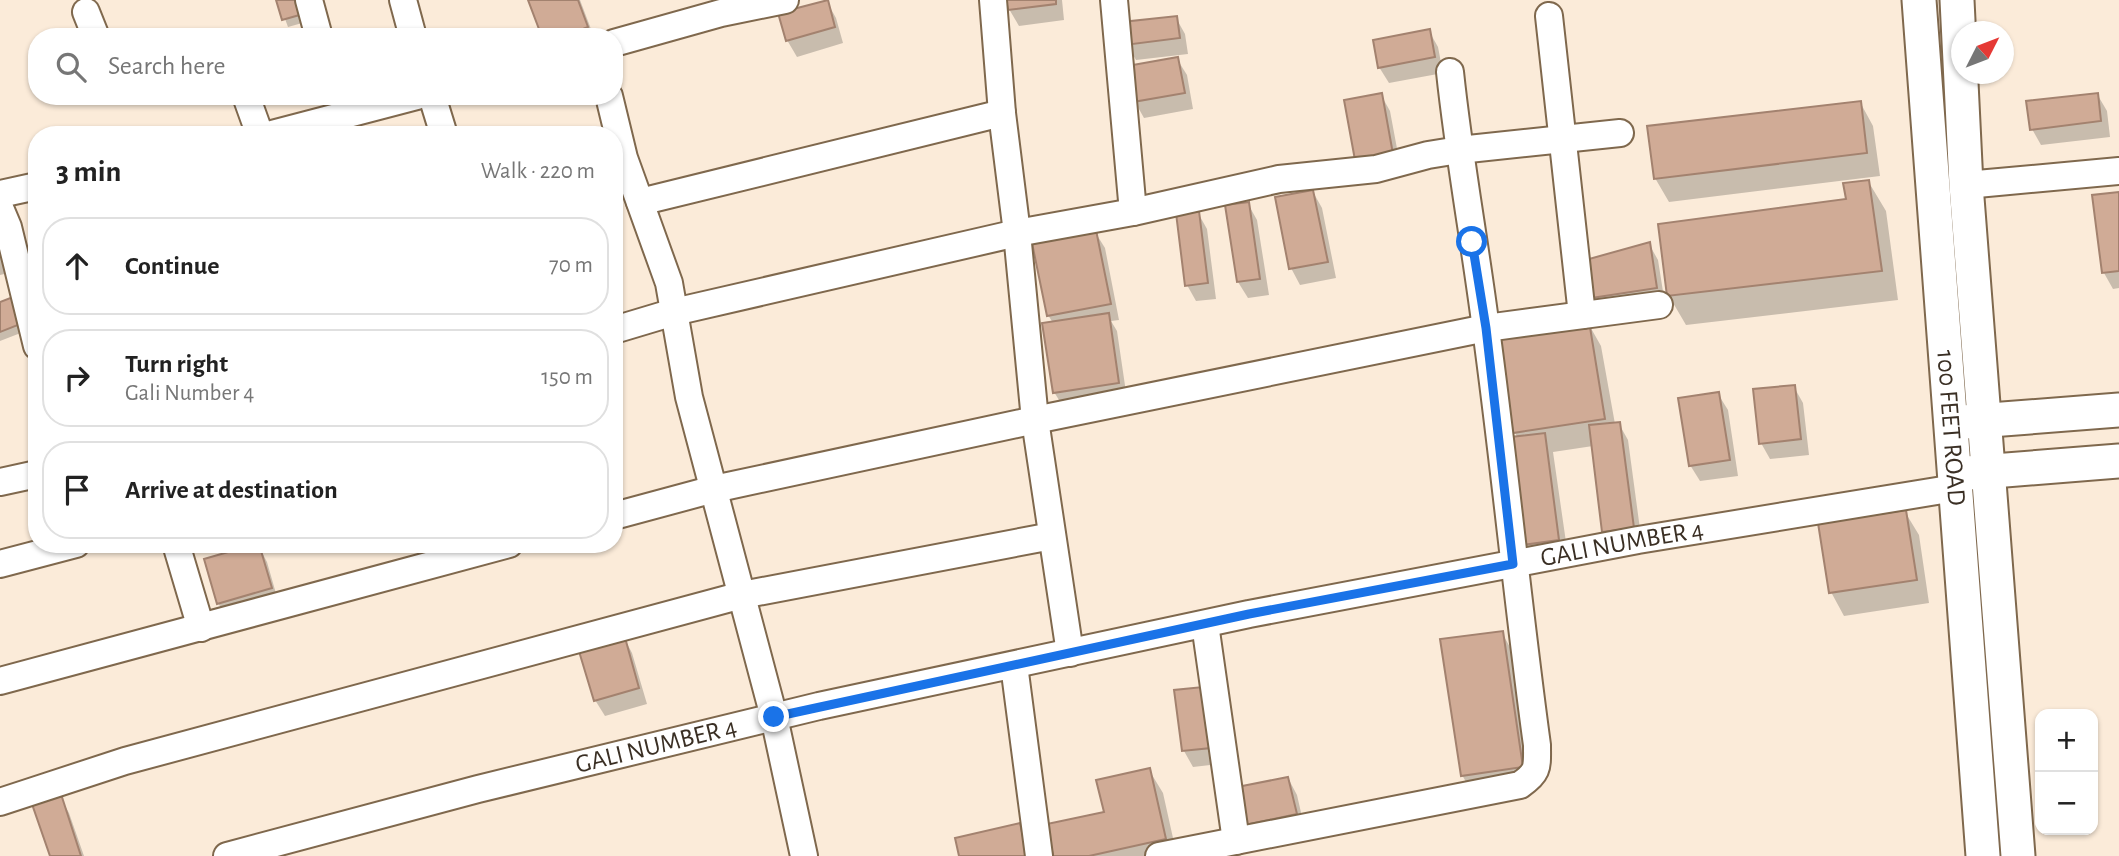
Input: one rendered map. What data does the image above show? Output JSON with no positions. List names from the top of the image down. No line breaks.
{"streets":{"street":["100 FEET ROAD","GALI NUMBER 4"]},"crossings":[["100 FEET ROAD","GALI NUMBER 4"]],"north":"top right","page":{"search":"Search here","heading":["3 min","Walk · 220 m"],"list":[["Continue","70 m"],["Turn right","Gali Number 4","150 m"],"Arrive at destination"],"map_buttons":["+","−"]}}
